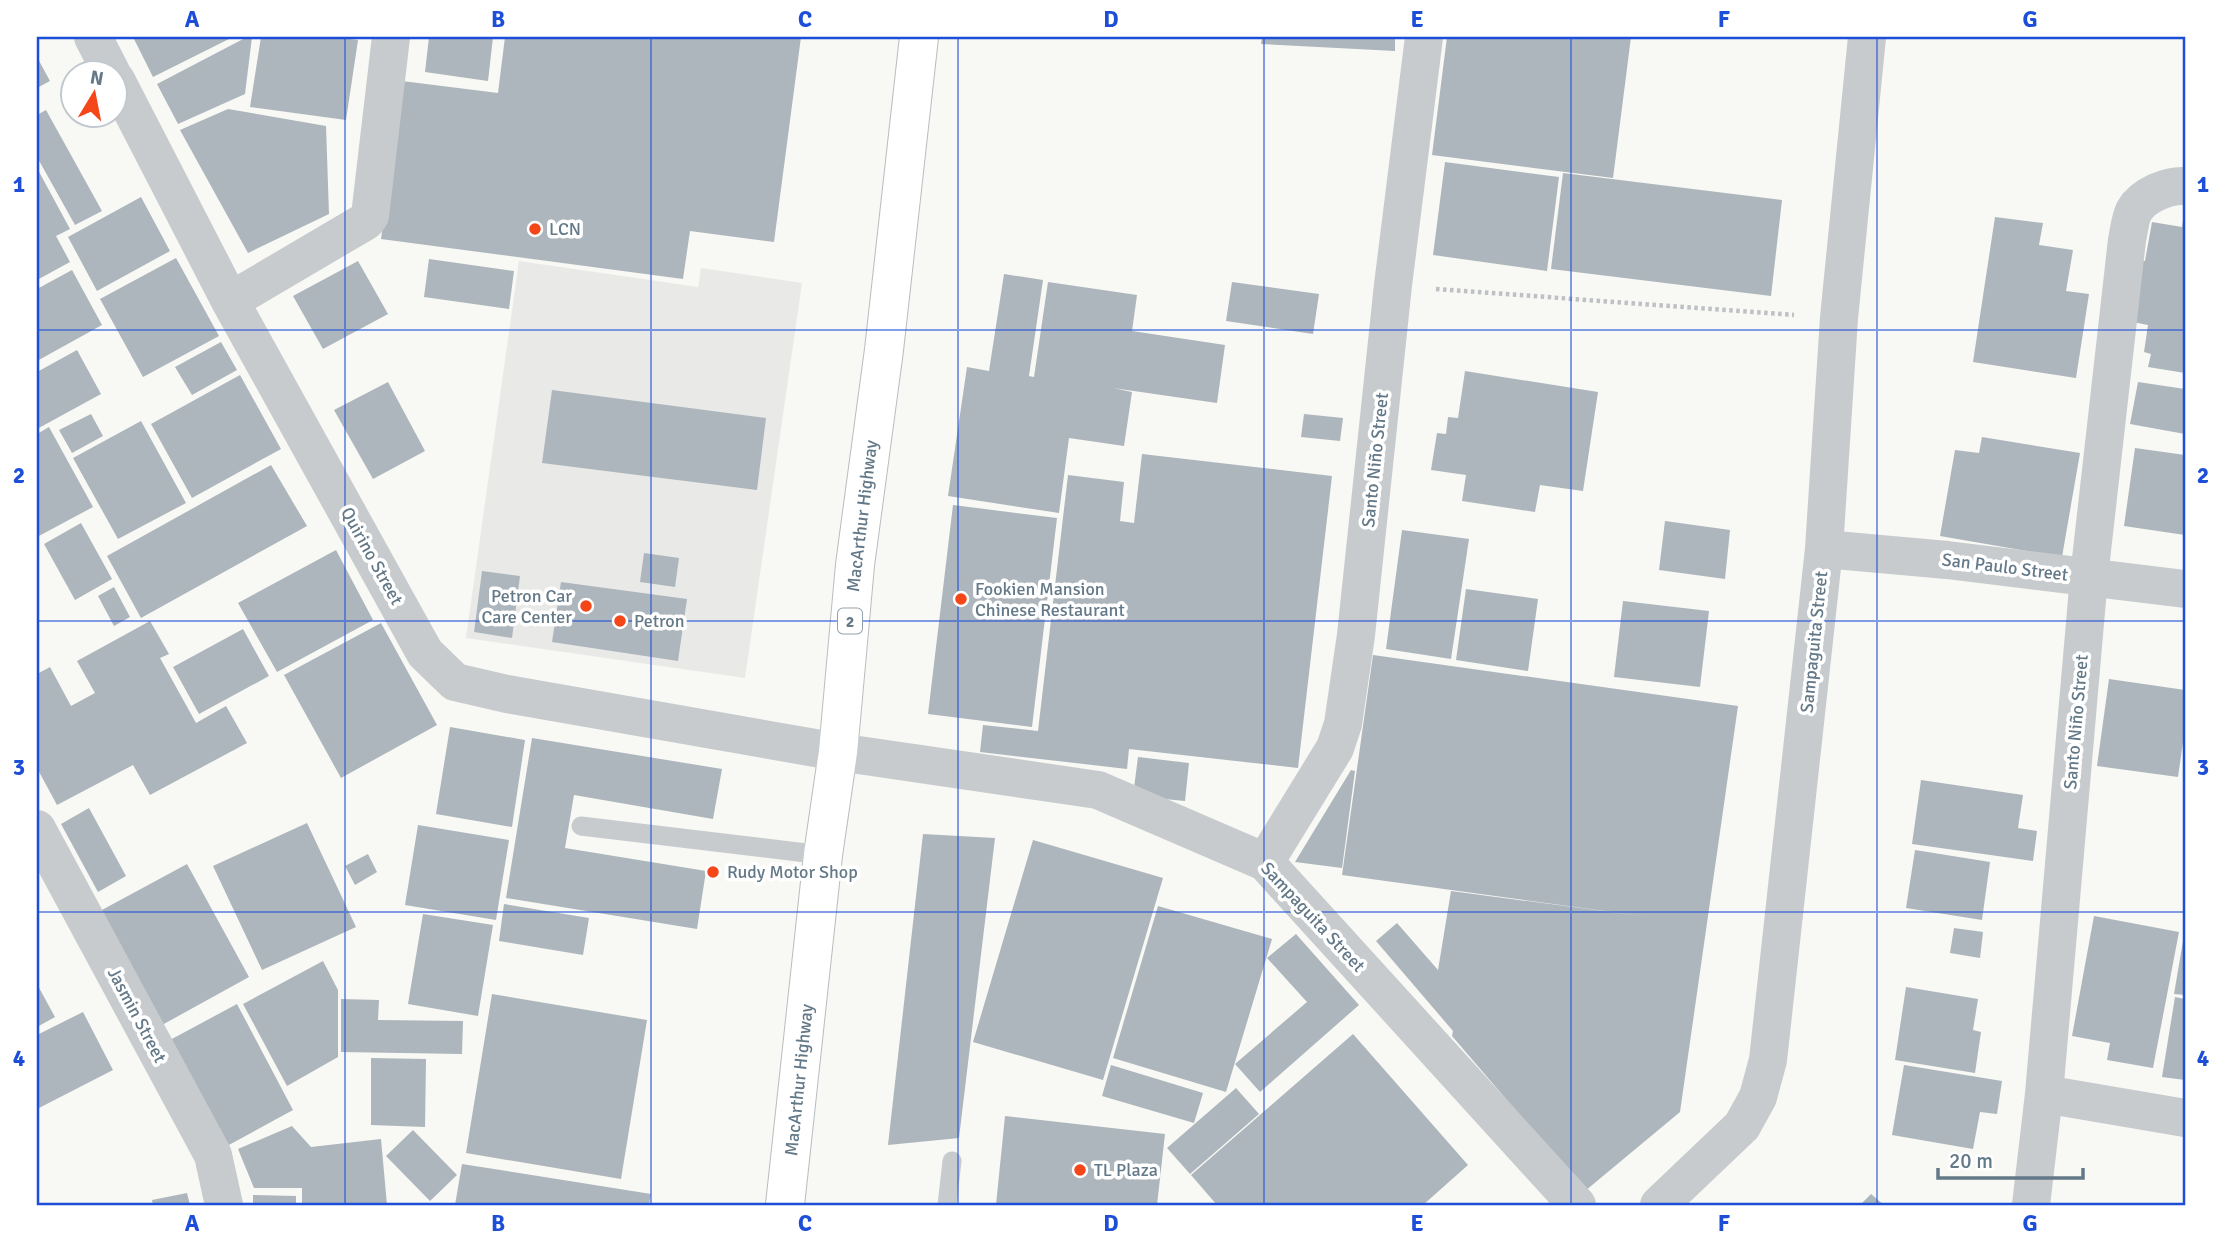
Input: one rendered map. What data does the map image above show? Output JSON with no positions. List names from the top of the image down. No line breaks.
{"streets":{"highway":["MacArthur Highway","2"],"street":["Santo Niño Street","Quirino Street","San Paulo Street","Sampaguita Street","Jasmin Street"]},"crossings":[["Santo Niño Street","San Paulo Street"],["Santo Niño Street","Sampaguita Street"],["MacArthur Highway","Quirino Street"],["MacArthur Highway","Sampaguita Street"],["Quirino Street","Sampaguita Street"],["San Paulo Street","Sampaguita Street"]],"places":["LCN","Fookien Mansion Chinese Restaurant","Petron Car Care Center","Petron","Rudy Motor Shop","TL Plaza"],"scale_bar":"20 m","north":"top","grid":{"columns":["A","B","C","D","E","F","G"],"rows":["1","2","3","4"]}}
